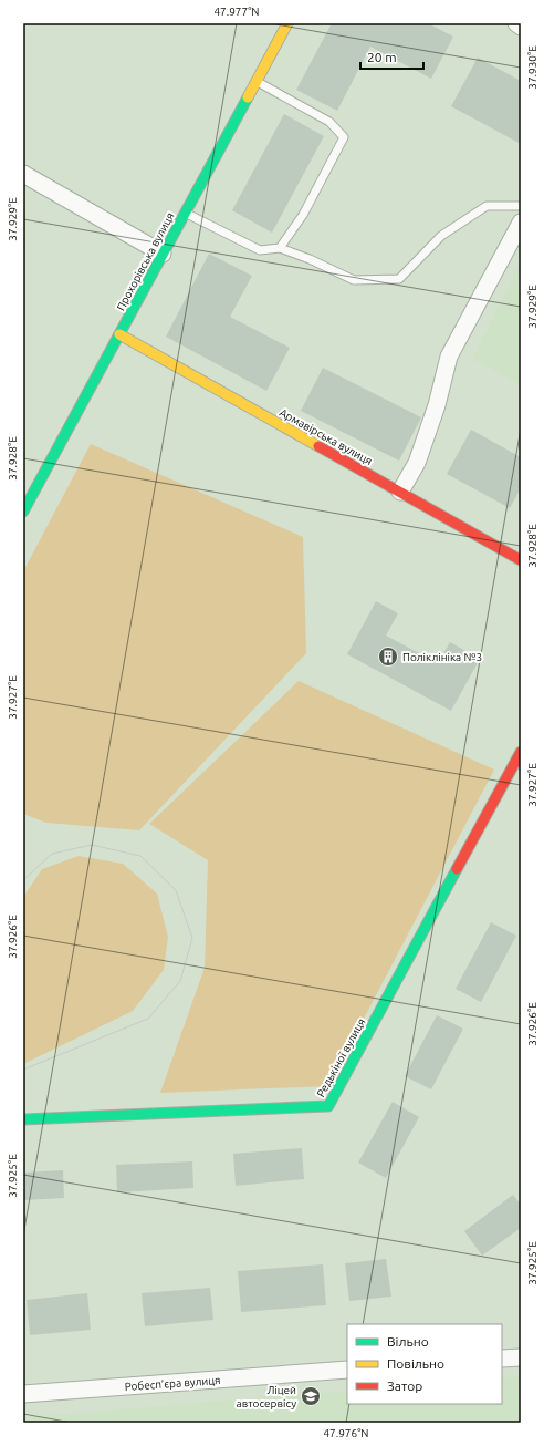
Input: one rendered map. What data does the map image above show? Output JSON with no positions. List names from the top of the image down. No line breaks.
{"streets":{"street":["Прохорівська вулиця","Армавірська вулиця","Редькіної вулиця","Робесп’єра вулиця"]},"crossings":[["Прохорівська вулиця","Армавірська вулиця"]],"places":{"building":["Поліклініка №3"],"school or university":["Ліцей автосервісу"]},"legend":["Вільно","Повільно","Затор"],"scale_bar":"20 m","coordinates":["47.977°N","37.930°E","37.929°E","37.928°E","37.927°E","37.926°E","37.925°E","47.976°N"]}
